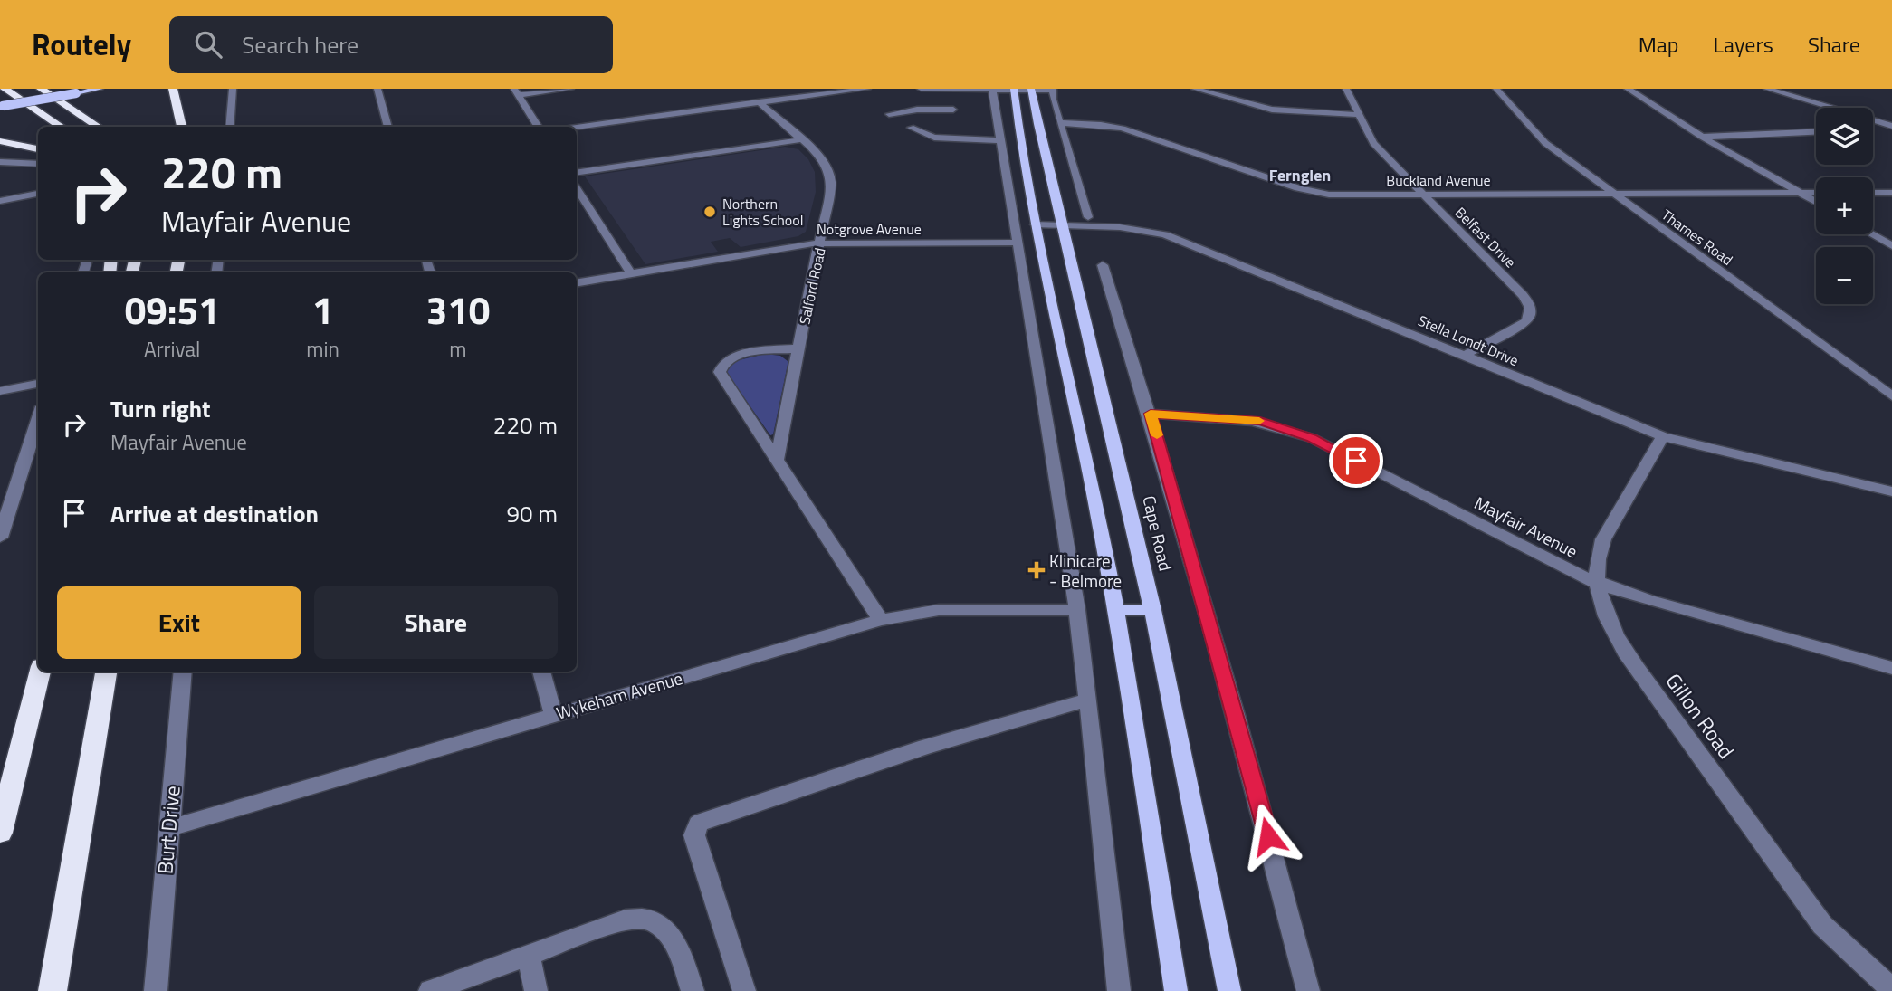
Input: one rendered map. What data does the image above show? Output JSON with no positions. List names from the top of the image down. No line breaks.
{"streets":{"main road":["Cape Road"],"street":["Buckland Avenue","Notgrove Avenue","Belfast Drive","Thames Road","Salford Road","Stella Londt Drive","Mayfair Avenue","Wykeham Avenue","Gillon Road","Burt Drive"]},"crossings":[["Buckland Avenue","Belfast Drive"],["Buckland Avenue","Thames Road"],["Notgrove Avenue","Salford Road"],["Belfast Drive","Stella Londt Drive"],["Salford Road","Wykeham Avenue"],["Stella Londt Drive","Cape Road"],["Stella Londt Drive","Gillon Road"],["Mayfair Avenue","Cape Road"],["Mayfair Avenue","Gillon Road"],["Wykeham Avenue","Burt Drive"]],"districts":["Fernglen"],"places":{"other":["Northern Lights School"],"health":["Klinicare - Belmore"]},"page":{"header":"Routely","search":"Search here","nav":["Map","Layers","Share"],"map_buttons":["+","−"],"turn":["220 m","Mayfair Avenue"],"eta":["09:51","Arrival","1","min","310","m"],"list":[{"name":"Turn right","note":"Mayfair Avenue","value":"220 m"},{"name":"Arrive at destination","value":"90 m"}],"buttons":["Exit","Share"]}}
